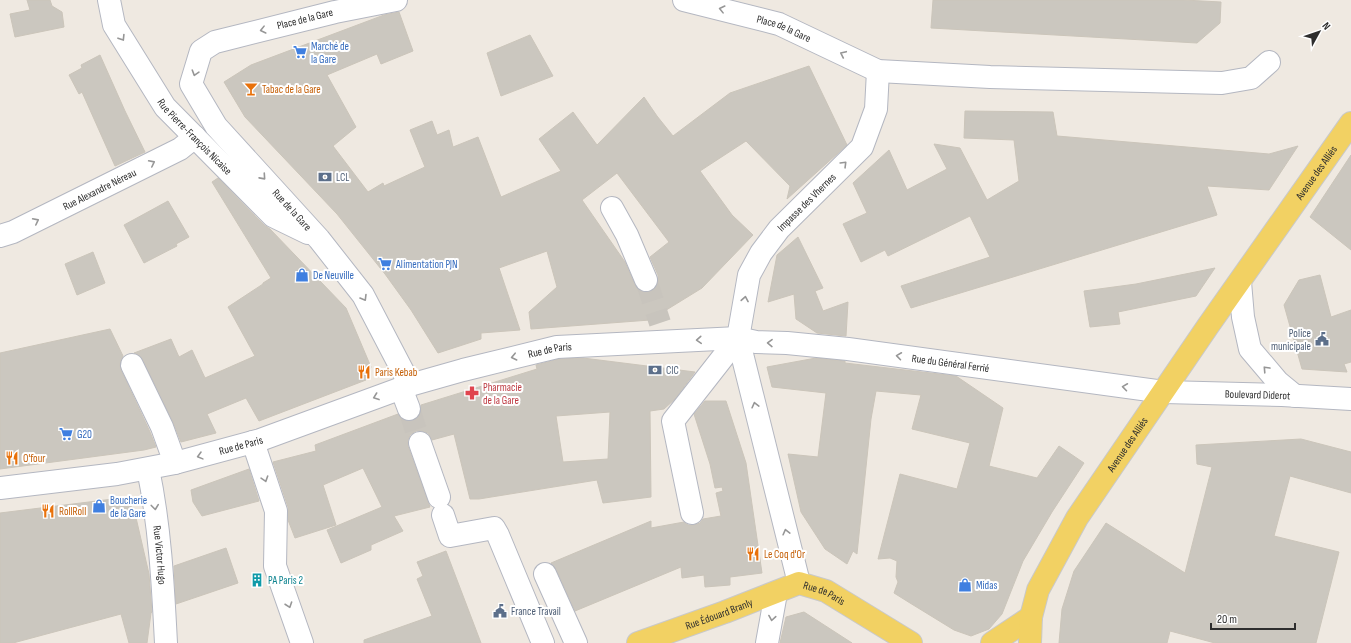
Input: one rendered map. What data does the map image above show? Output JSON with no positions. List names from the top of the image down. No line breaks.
{"streets":{"main road":["Avenue des Alliés","Rue de Paris","Rue Édouard Branly"],"street":["Place de la Gare","Rue Pierre-François Nicaise","Rue Alexandre Néreau","Impasse des Vhernes","Rue de la Gare","Rue du Général Ferrié","Boulevard Diderot","Rue Victor Hugo"]},"crossings":[["Place de la Gare","Impasse des Vhernes"],["Place de la Gare","Rue de la Gare"],["Rue Pierre-François Nicaise","Rue Alexandre Néreau"],["Rue Pierre-François Nicaise","Rue de la Gare"],["Avenue des Alliés","Rue du Général Ferrié"],["Avenue des Alliés","Boulevard Diderot"],["Impasse des Vhernes","Rue de Paris"],["Impasse des Vhernes","Rue du Général Ferrié"],["Rue de la Gare","Rue de Paris"],["Rue de Paris","Rue du Général Ferrié"],["Rue de Paris","Rue Victor Hugo"],["Rue de Paris","Rue Édouard Branly"],["Rue du Général Ferrié","Boulevard Diderot"]],"one_way":["Place de la Gare","Rue Pierre-François Nicaise","Rue Alexandre Néreau","Impasse des Vhernes","Rue de la Gare","Rue du Général Ferrié"],"places":{"supermarket":["Marché de la Gare","Alimentation PJN","G20"],"bar":["Tabac de la Gare"],"bank":["LCL","CIC"],"shop":["De Neuville","Boucherie de la Gare","Midas"],"public building":["Police municipale","France Travail"],"restaurant":["Paris Kebab","O'four","RollRoll","Le Coq d'Or"],"pharmacy":["Pharmacie de la Gare"],"building":["PA Paris 2"]},"scale_bar":"20 m","north":"top right"}
